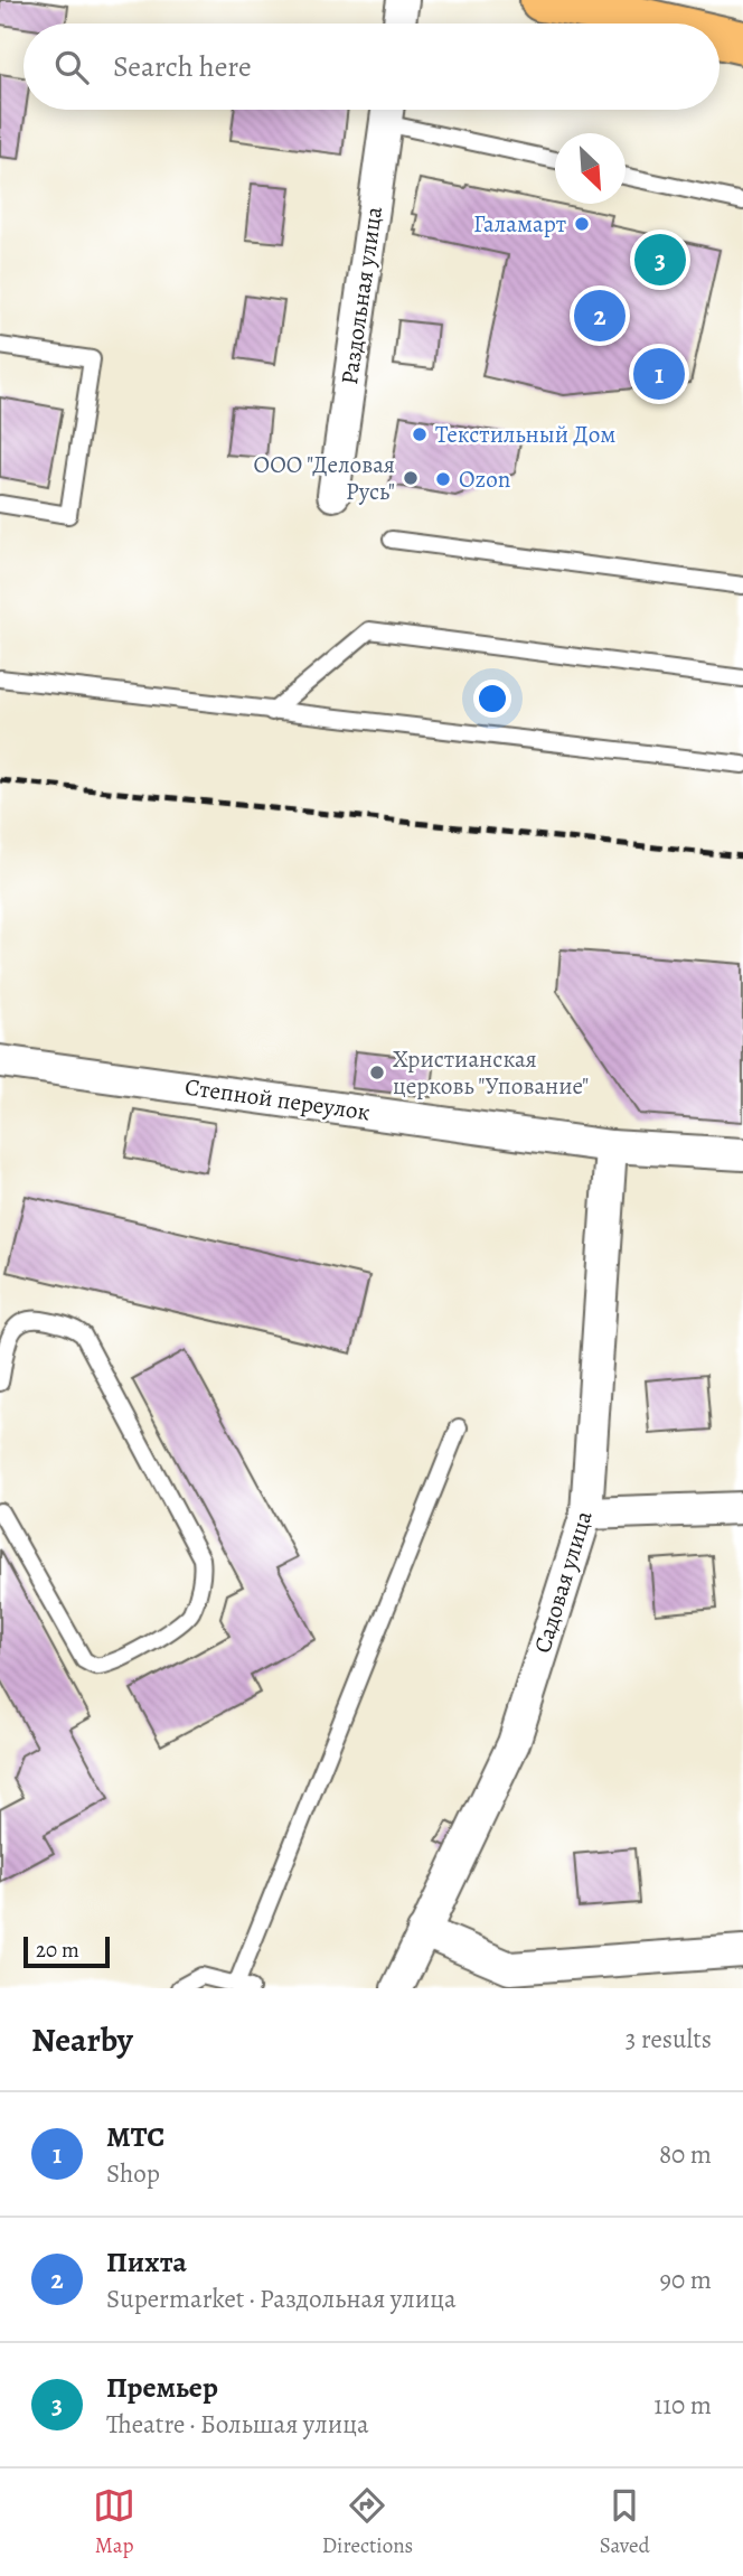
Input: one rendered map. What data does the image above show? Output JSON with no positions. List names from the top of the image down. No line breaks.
{"streets":{"street":["Раздольная улица","Степной переулок","Садовая улица"]},"crossings":[["Степной переулок","Садовая улица"]],"places":["Галамарт","Текстильный Дом","ООО \"Деловая Русь\"","Ozon","Христианская церковь \"Упование\""],"scale_bar":"20 m","north":"bottom right","page":{"search":"Search here","pins":["3","2","1"],"scale":"20 m","heading":["Nearby","3 results"],"list":[{"mark":"1","name":"МТС","note":"Shop","value":"80 m"},{"mark":"2","name":"Пихта","note":"Supermarket · Раздольная улица","value":"90 m"},{"mark":"3","name":"Премьер","note":"Theatre · Большая улица","value":"110 m"}],"nav":["Map","Directions","Saved"]}}
